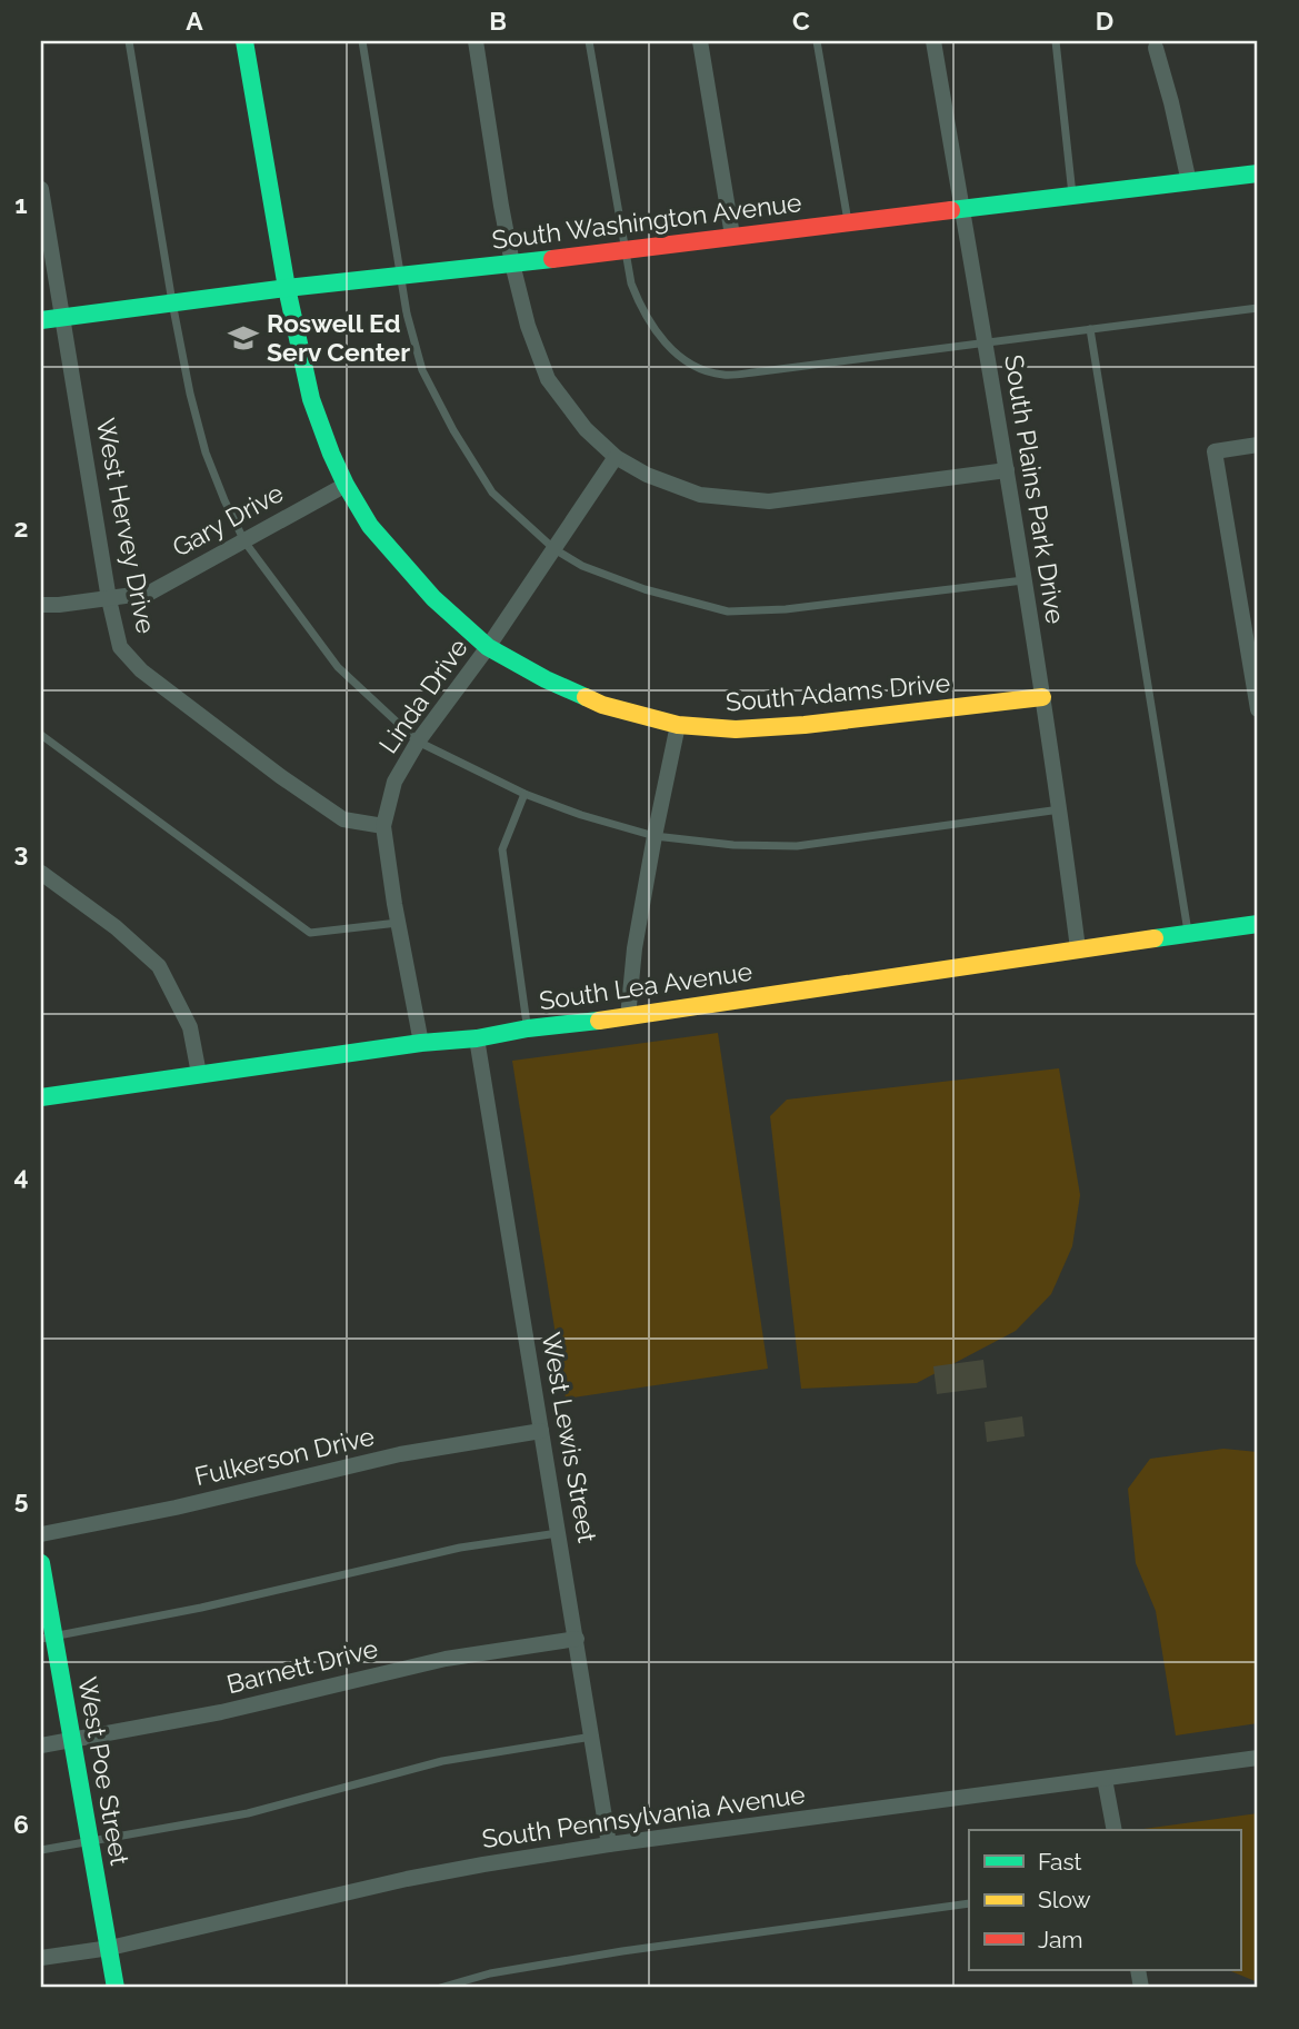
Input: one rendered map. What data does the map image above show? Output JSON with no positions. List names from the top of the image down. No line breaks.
{"streets":{"street":["South Washington Avenue","South Plains Park Drive","Gary Drive","West Hervey Drive","South Adams Drive","Linda Drive","South Lea Avenue","West Lewis Street","Fulkerson Drive","Barnett Drive","West Poe Street","South Pennsylvania Avenue"]},"crossings":[["South Washington Avenue","South Plains Park Drive"],["South Washington Avenue","West Hervey Drive"],["South Washington Avenue","South Adams Drive"],["South Plains Park Drive","South Adams Drive"],["South Plains Park Drive","South Lea Avenue"],["Gary Drive","West Hervey Drive"],["Gary Drive","South Adams Drive"],["West Hervey Drive","Linda Drive"],["South Adams Drive","Linda Drive"],["Linda Drive","South Lea Avenue"],["South Lea Avenue","West Lewis Street"],["West Lewis Street","Fulkerson Drive"],["West Lewis Street","Barnett Drive"],["West Lewis Street","South Pennsylvania Avenue"],["Barnett Drive","West Poe Street"],["West Poe Street","South Pennsylvania Avenue"]],"places":{"school or university":["Roswell Ed Serv Center"]},"legend":["Fast","Slow","Jam"],"grid":{"columns":["A","B","C","D"],"rows":["1","2","3","4","5","6"]}}
